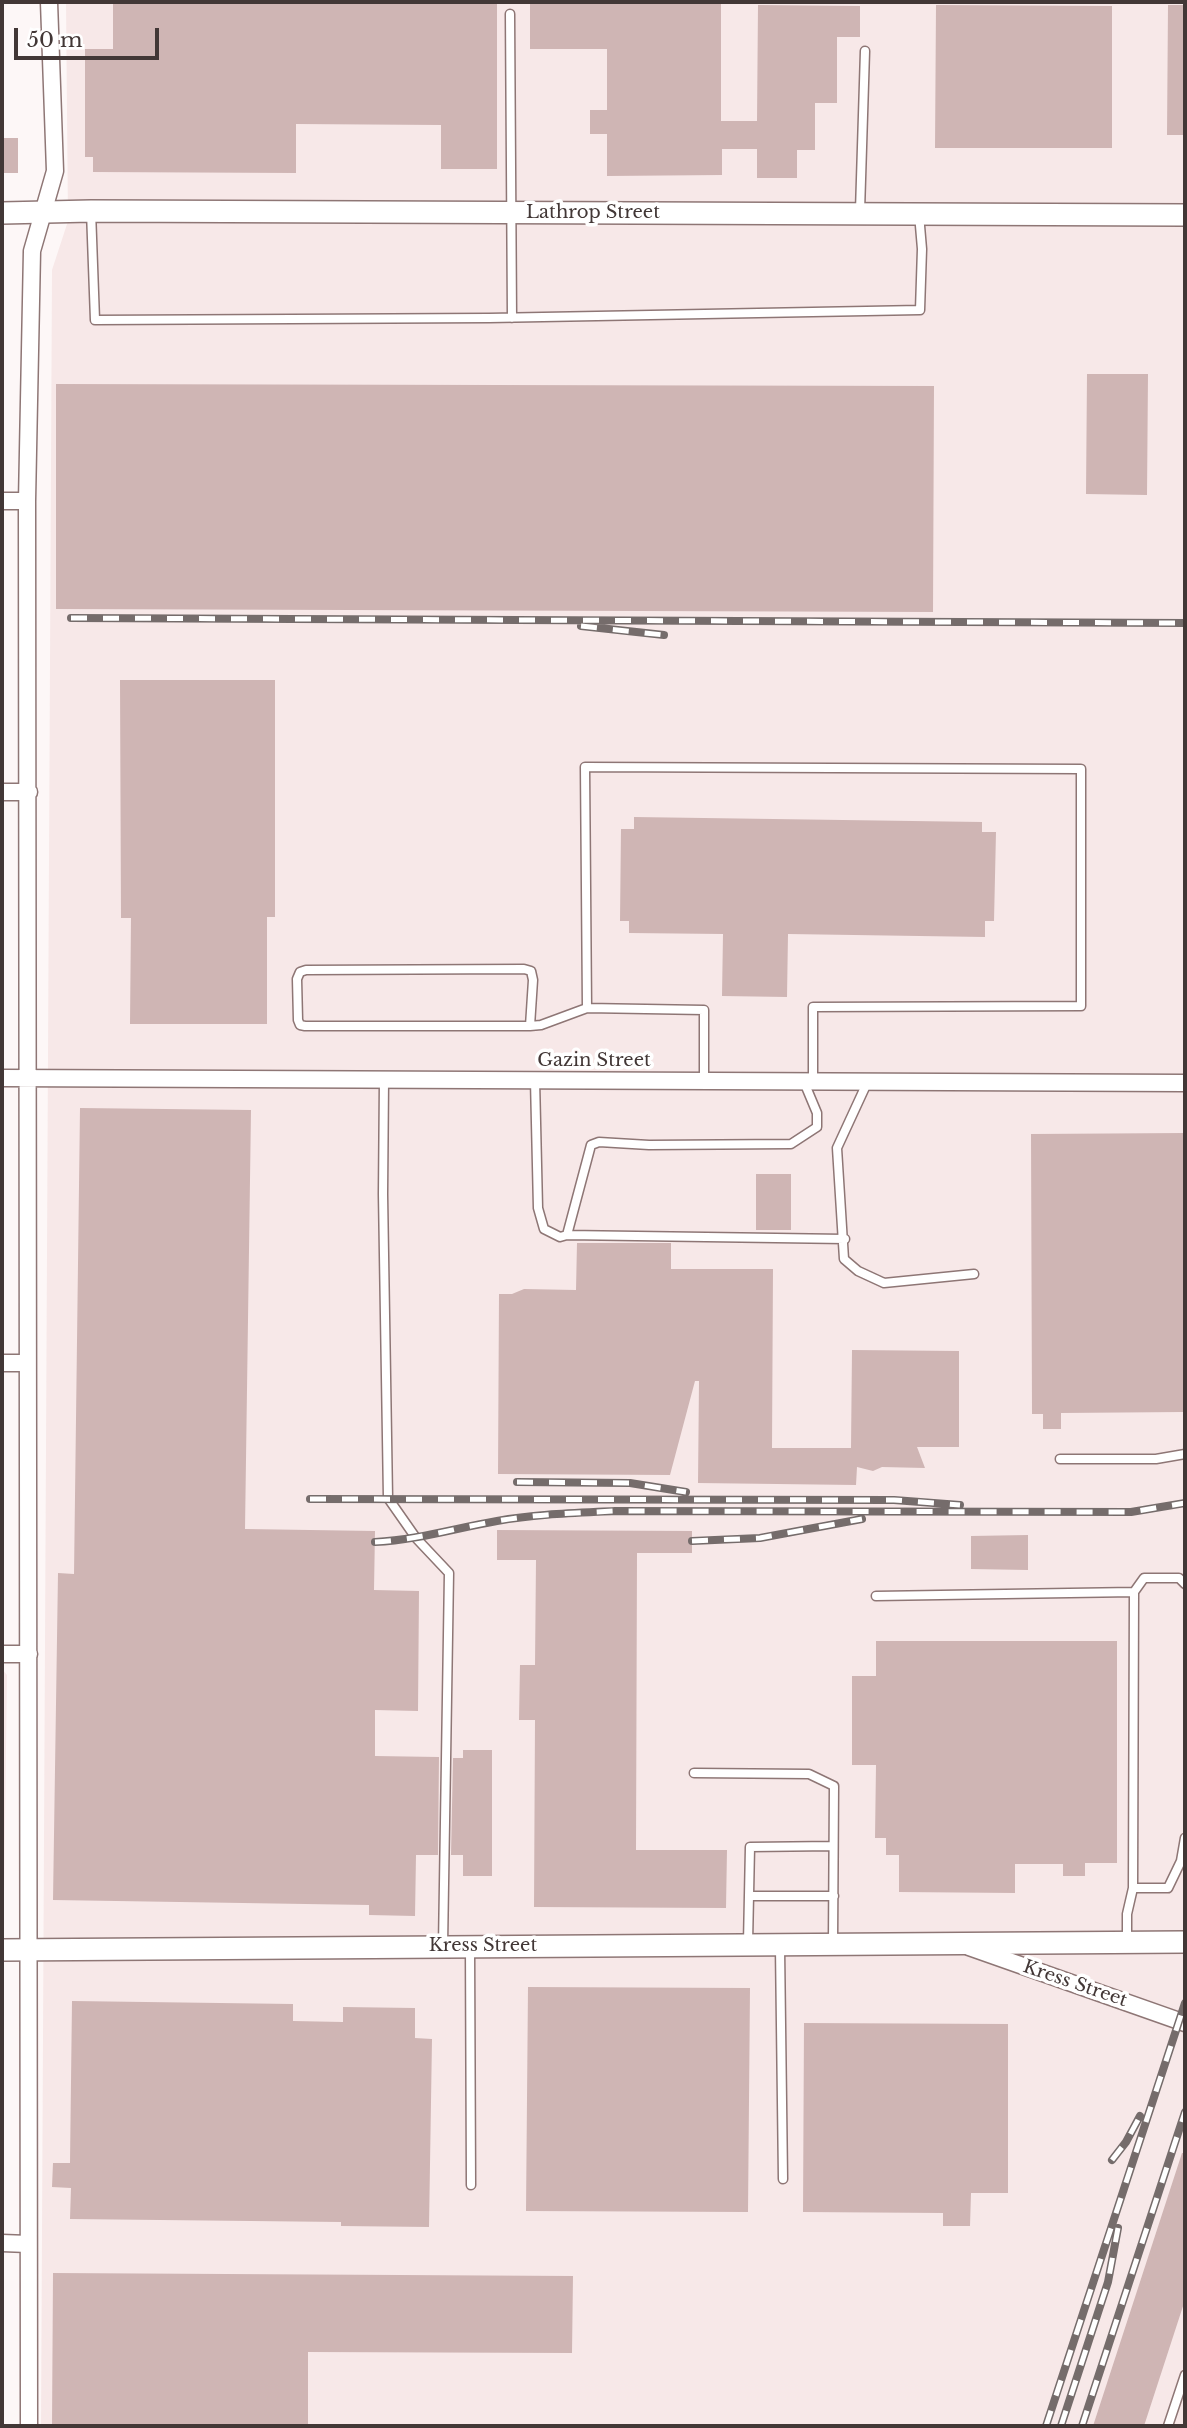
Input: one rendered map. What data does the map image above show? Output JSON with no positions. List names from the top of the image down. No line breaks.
{"streets":{"street":["Lathrop Street","Gazin Street","Kress Street"]},"scale_bar":"50 m"}
